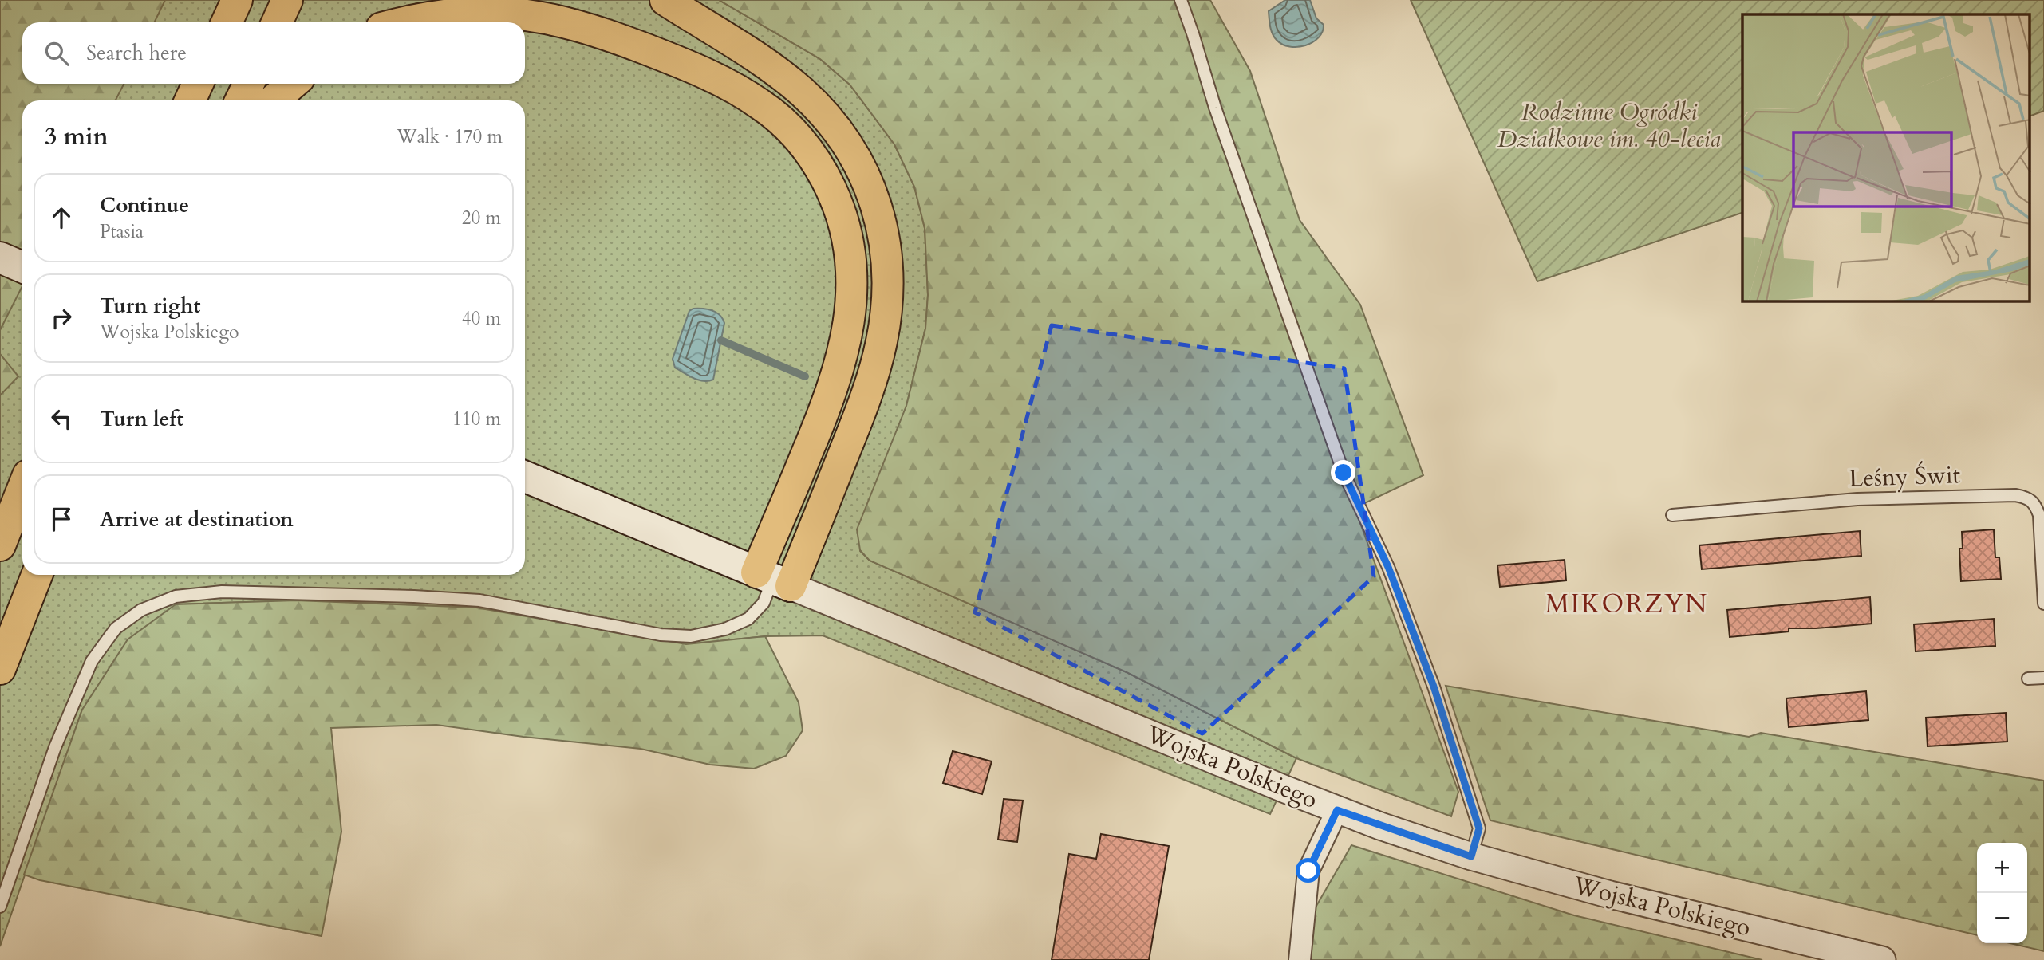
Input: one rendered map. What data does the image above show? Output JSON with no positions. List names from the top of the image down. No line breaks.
{"streets":{"street":["Wojska Polskiego"],"lane":["Leśny Świt"]},"districts":["MIKORZYN"],"parks":["Rodzinne Ogródki Działkowe im. 40-lecia"],"page":{"search":"Search here","heading":["3 min","Walk · 170 m"],"list":[["Continue","Ptasia","20 m"],["Turn right","Wojska Polskiego","40 m"],["Turn left","110 m"],"Arrive at destination"],"map_buttons":["+","−"]}}
